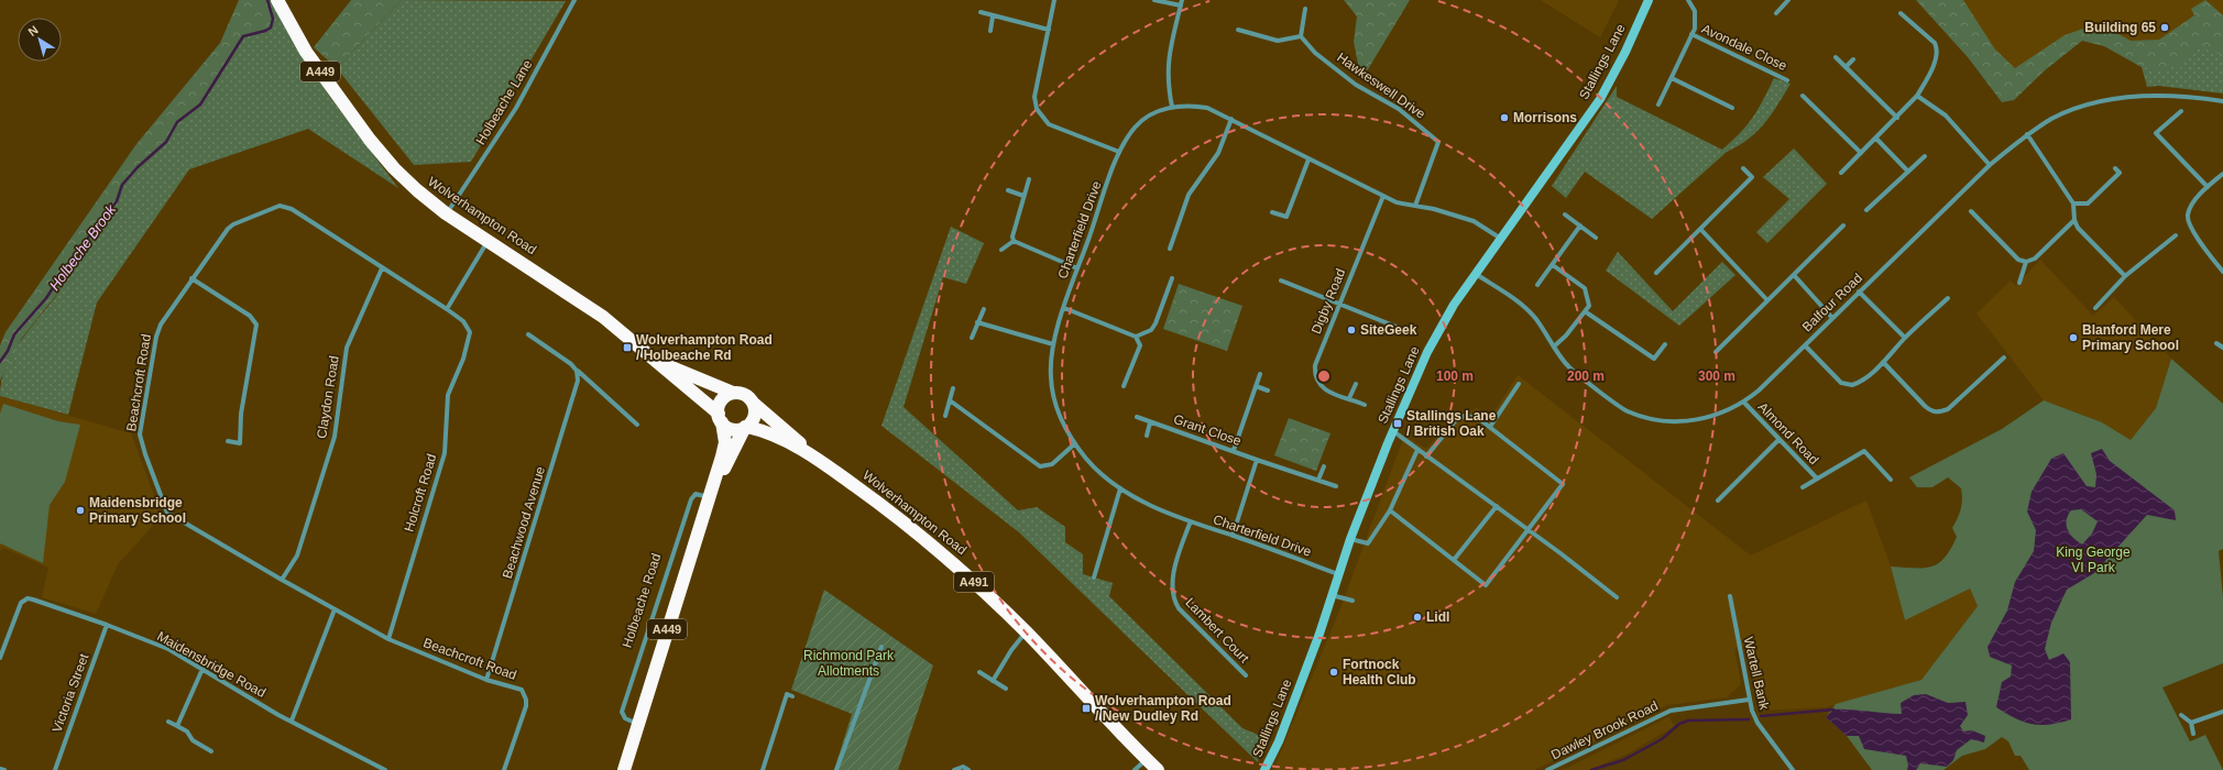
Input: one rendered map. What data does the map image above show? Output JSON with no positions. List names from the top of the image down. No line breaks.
{"streets":{"highway":["A449","Wolverhampton Road","A491"],"main road":["Stallings Lane"],"street":["Avondale Close","Hawkeswell Drive","Holbeache Lane","Charterfield Drive","Digby Road","Balfour Road","Beachcroft Road","Claydon Road","Grant Close","Almond Road","Holcroft Road","Beachwood Avenue","Holbeache Road","Lambert Court","Maidensbridge Road","Wartell Bank","Victoria Street","Dawley Brook Road"]},"crossings":[["Stallings Lane","Charterfield Drive"],["Stallings Lane","Balfour Road"],["A449","Wolverhampton Road"],["A449","Holbeache Road"],["Hawkeswell Drive","Charterfield Drive"],["Holbeache Lane","Wolverhampton Road"],["Charterfield Drive","Digby Road"],["Charterfield Drive","Lambert Court"],["Balfour Road","Almond Road"],["Beachcroft Road","Claydon Road"],["Beachcroft Road","Holcroft Road"],["Beachcroft Road","Beachwood Avenue"],["Maidensbridge Road","Victoria Street"],["Wartell Bank","Dawley Brook Road"]],"water":["Holbeche Brook"],"parks":["King George VI Park","Richmond Park Allotments"],"places":{"other":["Building 65","Morrisons","SiteGeek","Blanford Mere Primary School","Maidensbridge Primary School","Lidl","Fortnock Health Club"],"transit":["Wolverhampton Road / Holbeache Rd","Stallings Lane / British Oak","Wolverhampton Road / New Dudley Rd"]},"north":"top left","rings":["100 m","200 m","300 m"]}
